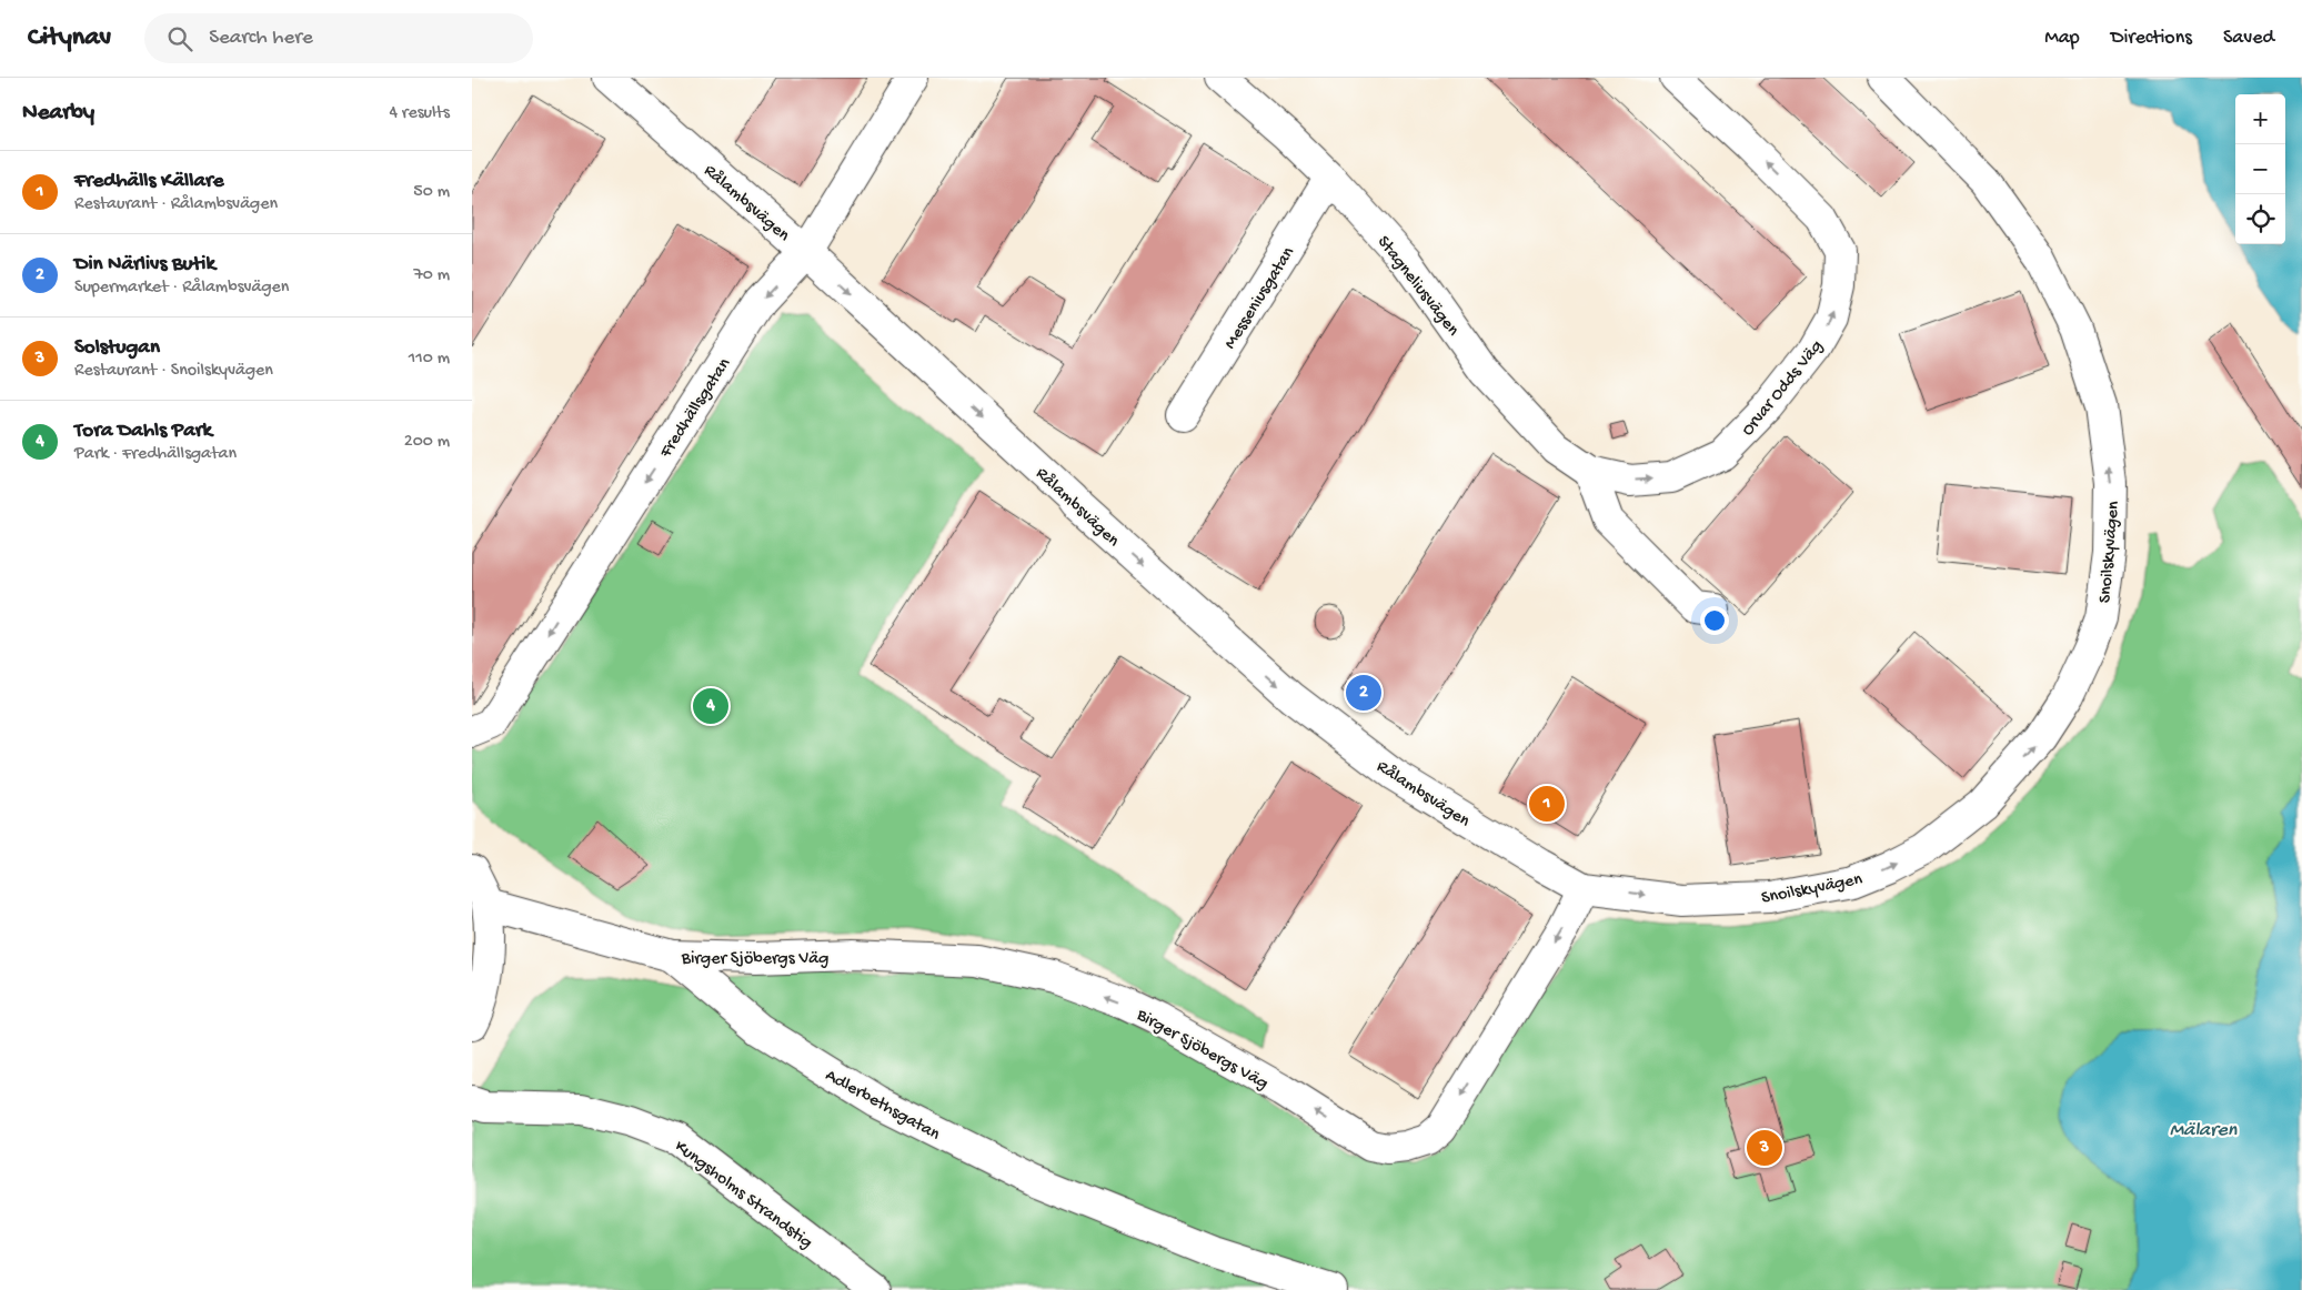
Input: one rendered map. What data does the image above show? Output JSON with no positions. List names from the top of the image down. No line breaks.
{"streets":{"street":["Rålambsvägen","Stagneliusvägen","Messeniusgatan","Orvar Odds Väg","Fredhällsgatan","Snoilskyvägen","Birger Sjöbergs Väg","Adlerbethsgatan","Kungsholms Strandstig"]},"crossings":[["Rålambsvägen","Fredhällsgatan"],["Rålambsvägen","Snoilskyvägen"],["Rålambsvägen","Birger Sjöbergs Väg"],["Stagneliusvägen","Messeniusgatan"],["Stagneliusvägen","Orvar Odds Väg"],["Snoilskyvägen","Birger Sjöbergs Väg"],["Birger Sjöbergs Väg","Adlerbethsgatan"]],"one_way":["Rålambsvägen","Fredhällsgatan","Birger Sjöbergs Väg"],"water":["Mälaren"],"page":{"header":"Citynav","search":"Search here","nav":["Map","Directions","Saved"],"heading":["Nearby","4 results"],"map_buttons":["+","−"],"list":[{"mark":"1","name":"Fredhälls Källare","note":"Restaurant · Rålambsvägen","value":"50 m"},{"mark":"2","name":"Din Närlivs Butik","note":"Supermarket · Rålambsvägen","value":"70 m"},{"mark":"3","name":"Solstugan","note":"Restaurant · Snoilskyvägen","value":"110 m"},{"mark":"4","name":"Tora Dahls Park","note":"Park · Fredhällsgatan","value":"200 m"}],"pins":["2","4","1","3"]}}
